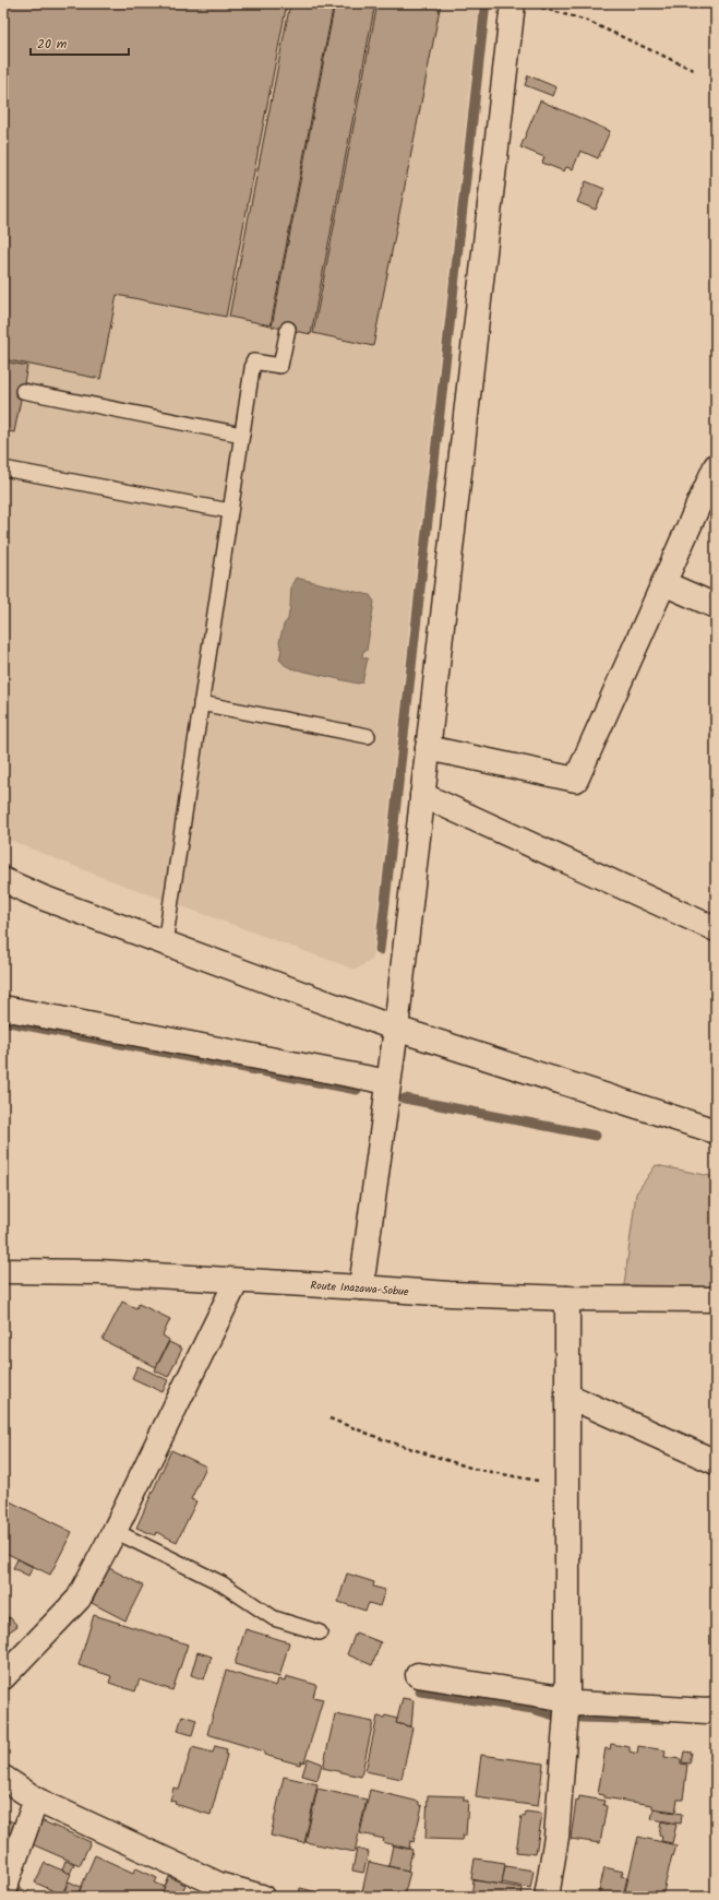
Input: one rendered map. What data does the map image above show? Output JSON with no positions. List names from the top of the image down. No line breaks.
{"streets":{"street":["Route Inazawa-Sobue"]},"scale_bar":"20 m"}
